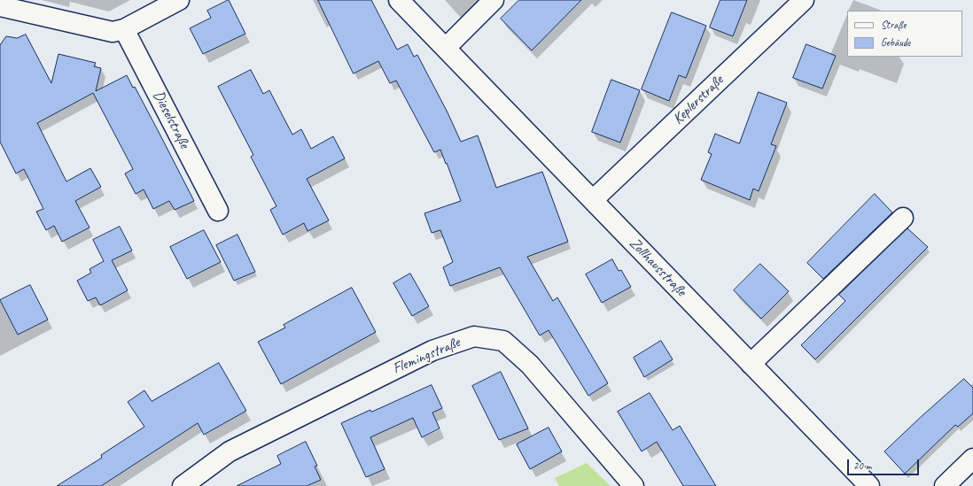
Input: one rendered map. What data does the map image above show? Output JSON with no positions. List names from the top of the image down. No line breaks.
{"streets":{"street":["Keplerstraße","Dieselstraße","Zollhausstraße","Flemingstraße"]},"crossings":[["Keplerstraße","Zollhausstraße"]],"legend":["Straße","Gebäude"],"scale_bar":"20 m"}
